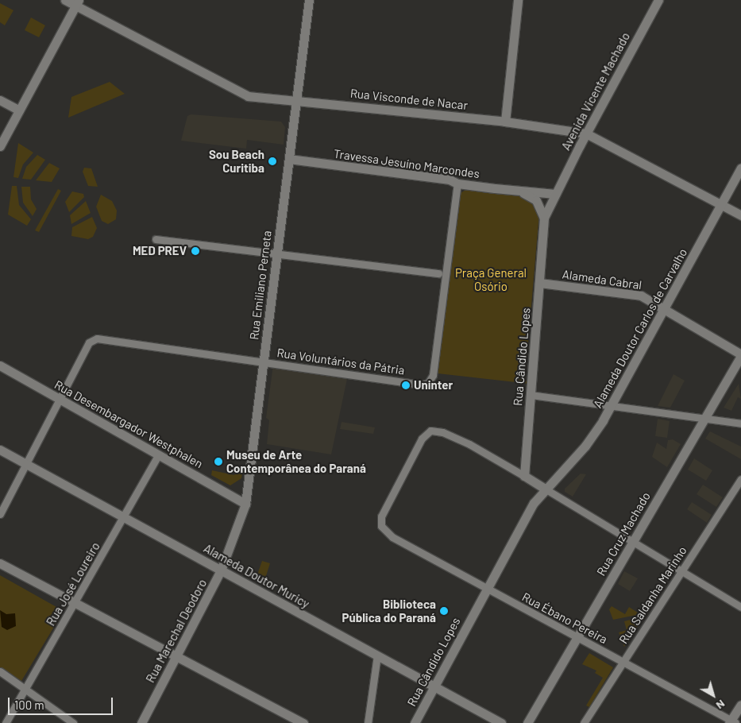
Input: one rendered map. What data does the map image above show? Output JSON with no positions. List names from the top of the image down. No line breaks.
{"streets":{"street":["Avenida Vicente Machado","Rua Visconde de Nacar","Travessa Jesuíno Marcondes","Alameda Cabral","Rua Emiliano Perneta","Alameda Doutor Carlos de Carvalho","Rua Cândido Lopes","Rua Voluntários da Pátria","Rua Desembargador Westphalen","Rua Cruz Machado","Alameda Doutor Muricy","Rua José Loureiro","Rua Saldanha Marinho","Rua Ébano Pereira","Rua Marechal Deodoro"]},"crossings":[["Avenida Vicente Machado","Rua Visconde de Nacar"],["Avenida Vicente Machado","Travessa Jesuíno Marcondes"],["Avenida Vicente Machado","Rua Cândido Lopes"],["Rua Visconde de Nacar","Rua Emiliano Perneta"],["Rua Visconde de Nacar","Alameda Doutor Carlos de Carvalho"],["Travessa Jesuíno Marcondes","Rua Emiliano Perneta"],["Travessa Jesuíno Marcondes","Rua Cândido Lopes"],["Travessa Jesuíno Marcondes","Rua Voluntários da Pátria"],["Alameda Cabral","Alameda Doutor Carlos de Carvalho"],["Alameda Cabral","Rua Cândido Lopes"],["Alameda Cabral","Rua Cruz Machado"],["Rua Emiliano Perneta","Rua Voluntários da Pátria"],["Rua Emiliano Perneta","Rua Desembargador Westphalen"],["Rua Emiliano Perneta","Alameda Doutor Muricy"],["Rua Emiliano Perneta","Rua Marechal Deodoro"],["Alameda Doutor Carlos de Carvalho","Rua Cândido Lopes"],["Rua Cândido Lopes","Alameda Doutor Muricy"],["Rua Cândido Lopes","Rua Ébano Pereira"],["Rua Voluntários da Pátria","Rua Desembargador Westphalen"],["Rua Desembargador Westphalen","Rua José Loureiro"],["Rua Cruz Machado","Rua Ébano Pereira"],["Alameda Doutor Muricy","Rua José Loureiro"],["Alameda Doutor Muricy","Rua Marechal Deodoro"],["Rua Saldanha Marinho","Rua Ébano Pereira"]],"parks":["Praça General Osório"],"places":["Sou Beach Curitiba","MED PREV","Uninter","Museu de Arte Contemporânea do Paraná","Biblioteca Pública do Paraná"],"scale_bar":"100 m","north":"bottom right"}
